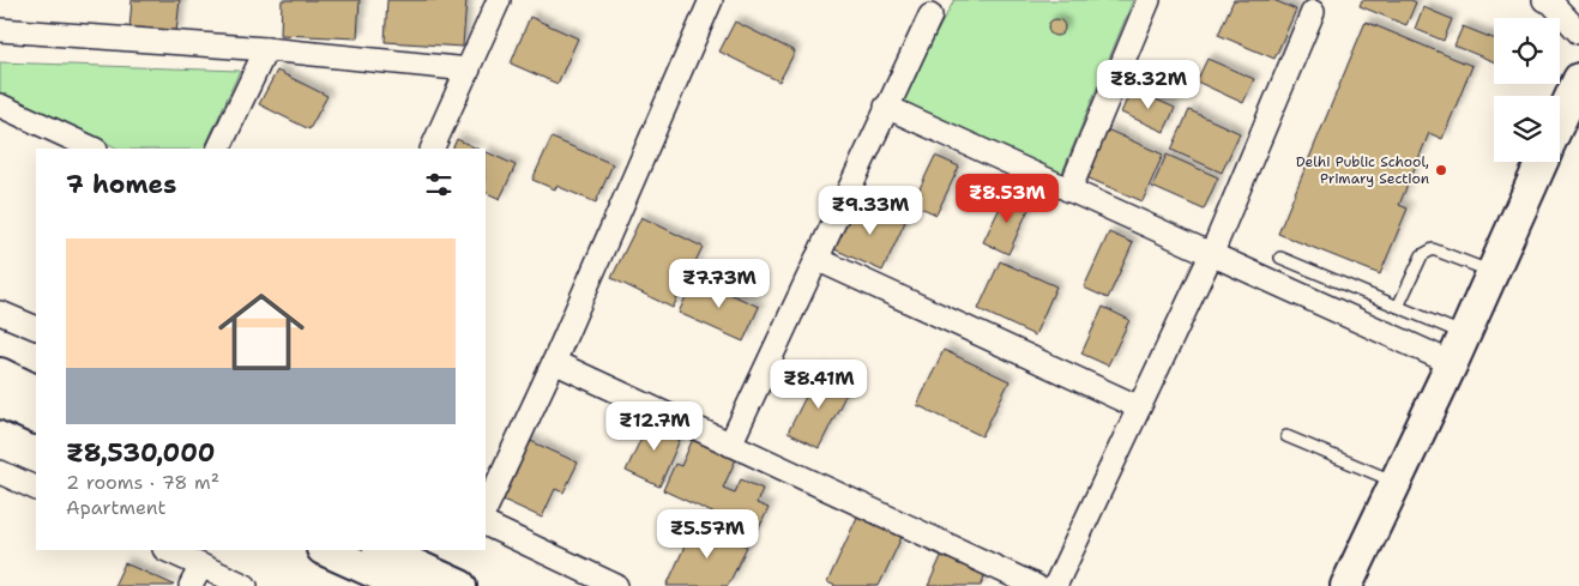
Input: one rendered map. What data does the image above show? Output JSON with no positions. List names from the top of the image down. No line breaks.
{"places":["Delhi Public School, Primary Section"],"page":{"price":["₹8.32M","₹8.53M","₹9.33M","₹7.73M","₹8.41M","₹12.7M","₹5.57M"],"heading":"7 homes","list":[{"name":"₹8,530,000","note":"2 rooms · 78 m² · Apartment"}]}}
